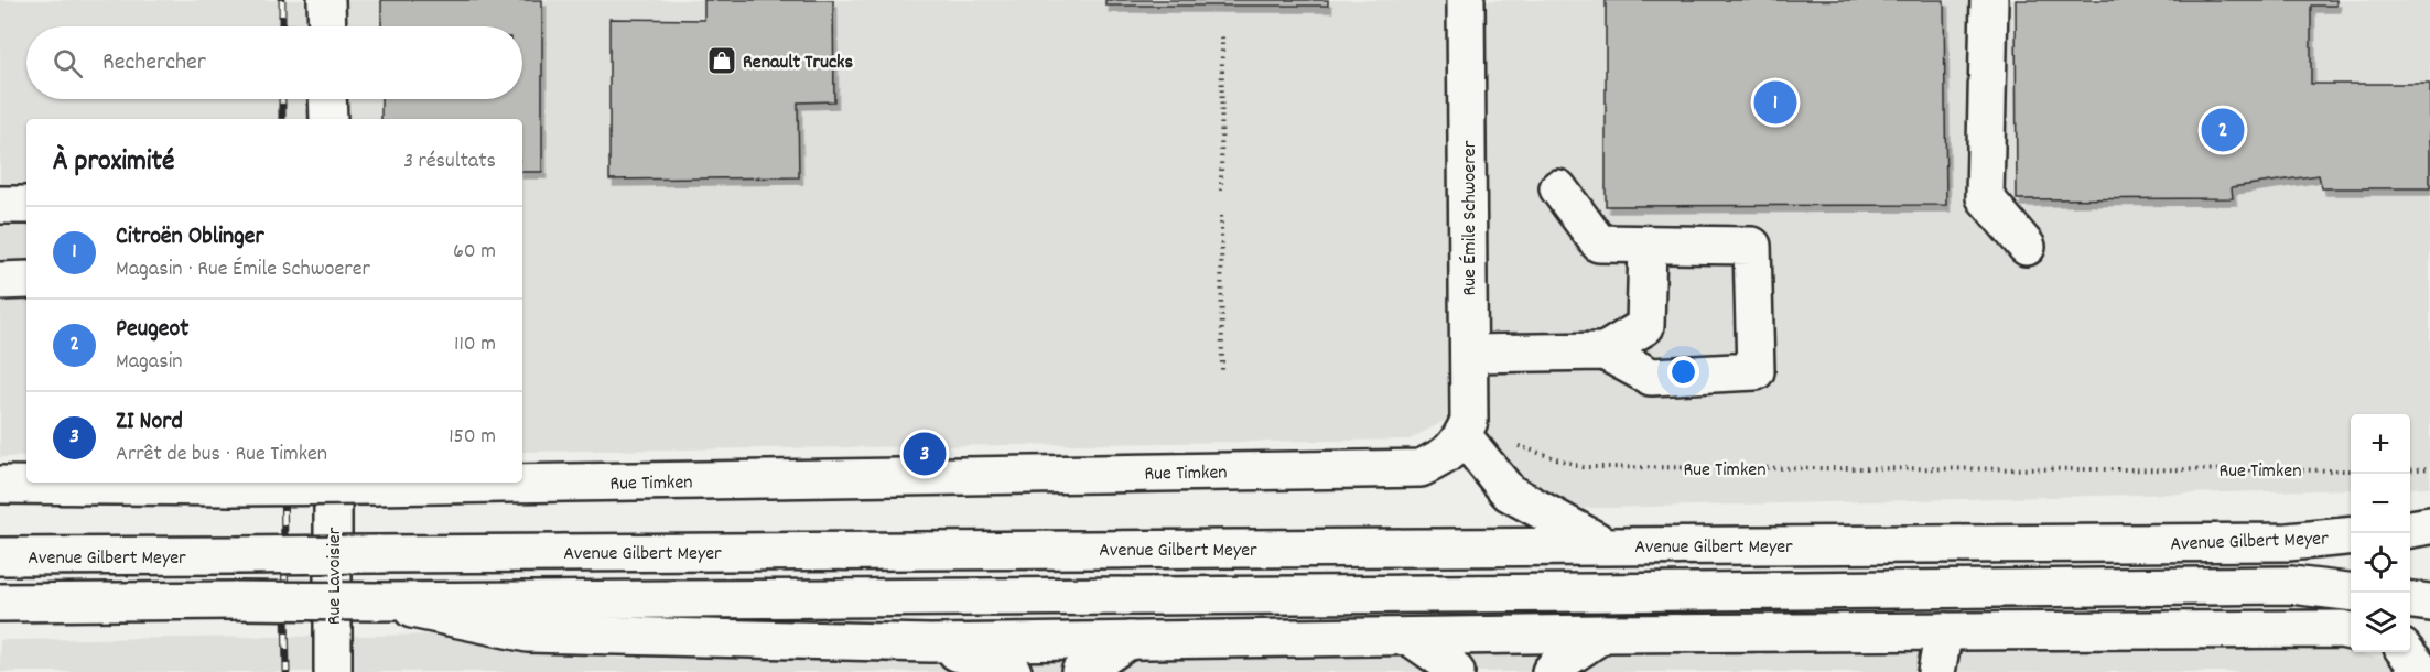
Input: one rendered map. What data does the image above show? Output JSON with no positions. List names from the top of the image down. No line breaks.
{"streets":{"main road":["Rue Émile Schwoerer","Rue Timken","Avenue Gilbert Meyer","Rue Lavoisier"]},"crossings":[["Rue Émile Schwoerer","Rue Timken"]],"places":{"shop":["Renault Trucks"]},"page":{"search":"Rechercher","pins":["1","2","3"],"heading":["À proximité","3 résultats"],"list":[{"mark":"1","name":"Citroën Oblinger","note":"Magasin · Rue Émile Schwoerer","value":"60 m"},{"mark":"2","name":"Peugeot","note":"Magasin","value":"110 m"},{"mark":"3","name":"ZI Nord","note":"Arrêt de bus · Rue Timken","value":"150 m"}],"map_buttons":["+","−"]}}
